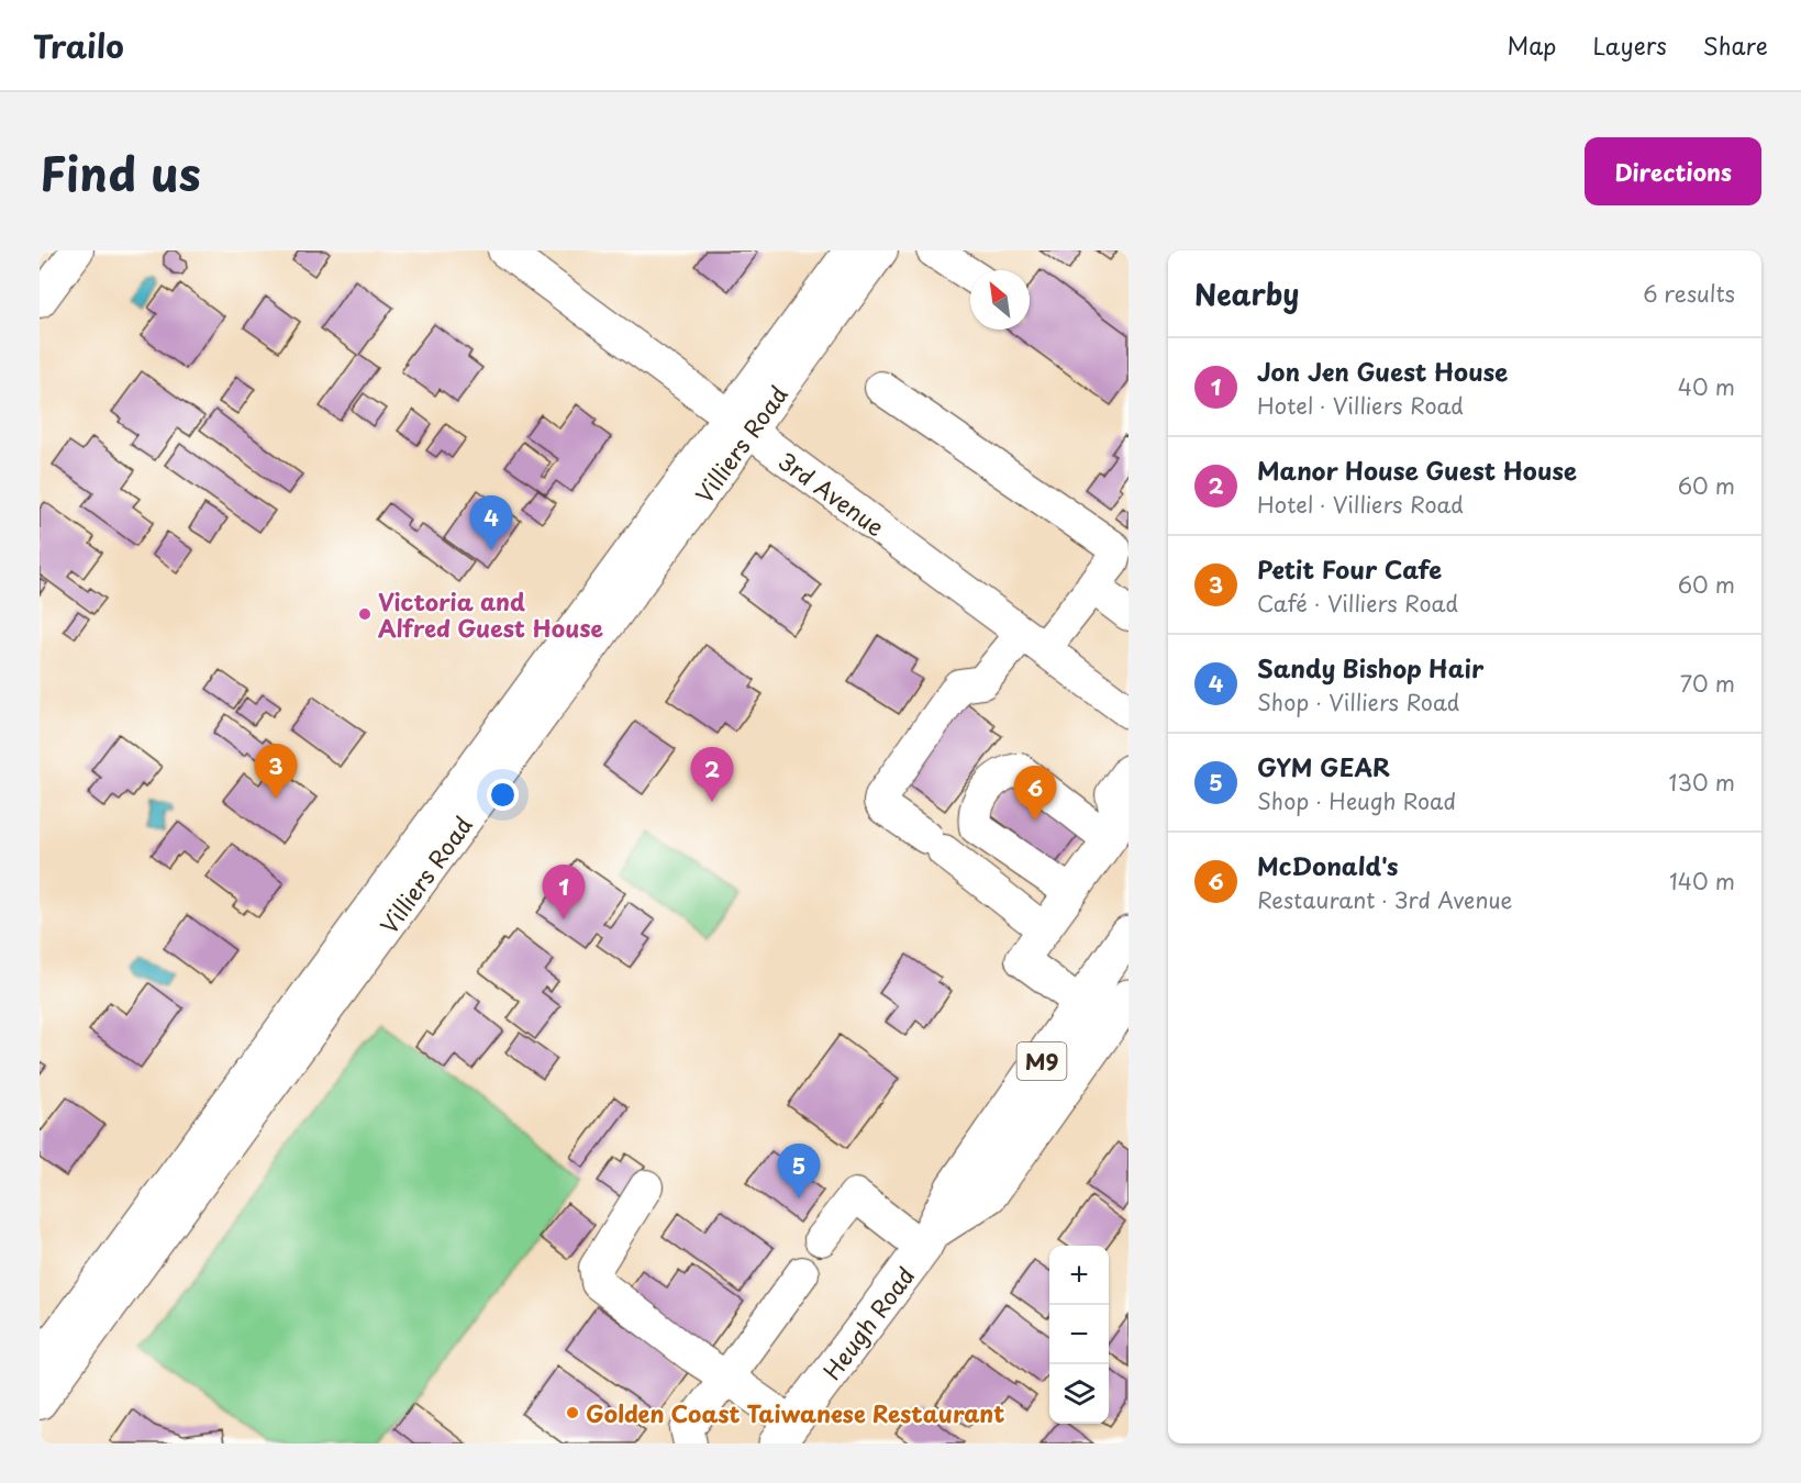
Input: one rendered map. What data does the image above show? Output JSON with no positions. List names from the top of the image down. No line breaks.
{"streets":{"main road":["M9","Heugh Road"],"street":["Villiers Road","3rd Avenue"]},"crossings":[["Villiers Road","3rd Avenue"]],"places":["Victoria and Alfred Guest House","Golden Coast Taiwanese Restaurant"],"north":"top left","page":{"header":"Trailo","nav":["Map","Layers","Share"],"title":"Find us","buttons":"Directions","heading":["Nearby","6 results"],"list":[{"mark":"1","name":"Jon Jen Guest House","note":"Hotel · Villiers Road","value":"40 m"},{"mark":"2","name":"Manor House Guest House","note":"Hotel · Villiers Road","value":"60 m"},{"mark":"3","name":"Petit Four Cafe","note":"Café · Villiers Road","value":"60 m"},{"mark":"4","name":"Sandy Bishop Hair","note":"Shop · Villiers Road","value":"70 m"},{"mark":"5","name":"GYM GEAR","note":"Shop · Heugh Road","value":"130 m"},{"mark":"6","name":"McDonald's","note":"Restaurant · 3rd Avenue","value":"140 m"}],"pins":["4","3","2","6","1","5"],"map_buttons":["+","−"]}}
